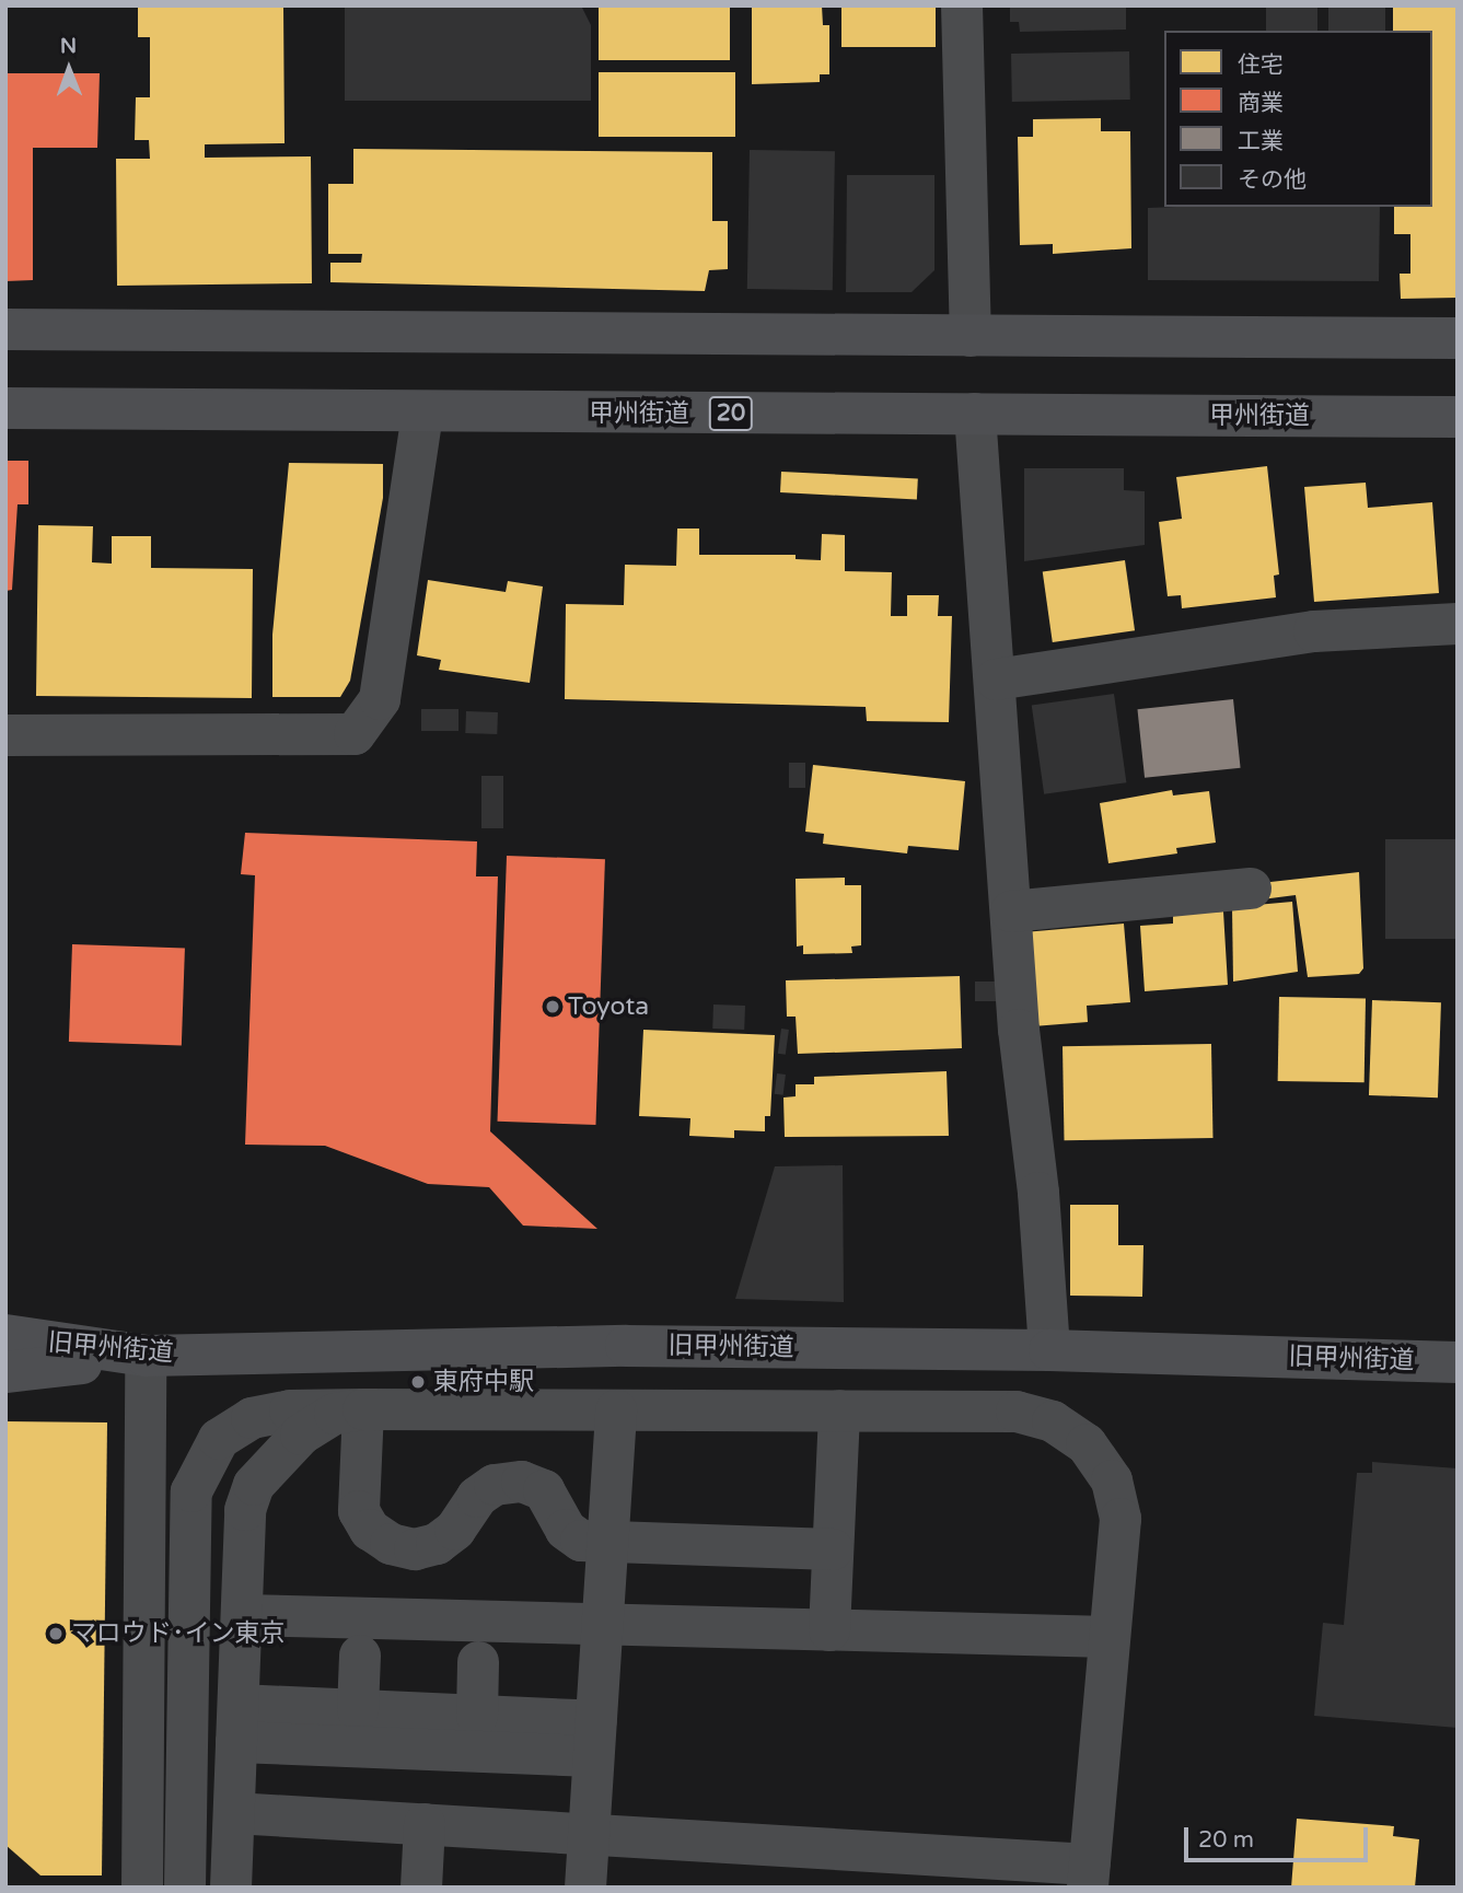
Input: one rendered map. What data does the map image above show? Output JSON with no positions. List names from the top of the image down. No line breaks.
{"streets":{"main road":["甲州街道","20","旧甲州街道"]},"places":["Toyota","東府中駅","マロウド･イン東京"],"legend":["住宅","商業","工業","その他"],"scale_bar":"20 m","north":"top"}
